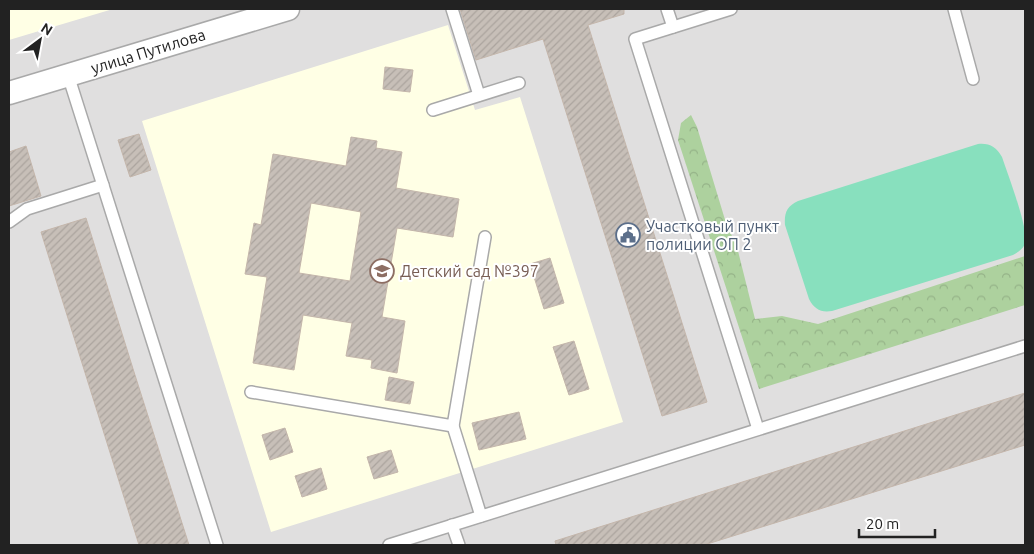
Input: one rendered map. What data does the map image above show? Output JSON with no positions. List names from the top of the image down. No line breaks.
{"streets":{"street":["улица Путилова"]},"places":{"public building":["Участковый пункт полиции ОП 2"],"school or university":["Детский сад №397"]},"scale_bar":"20 m","north":"top right"}
